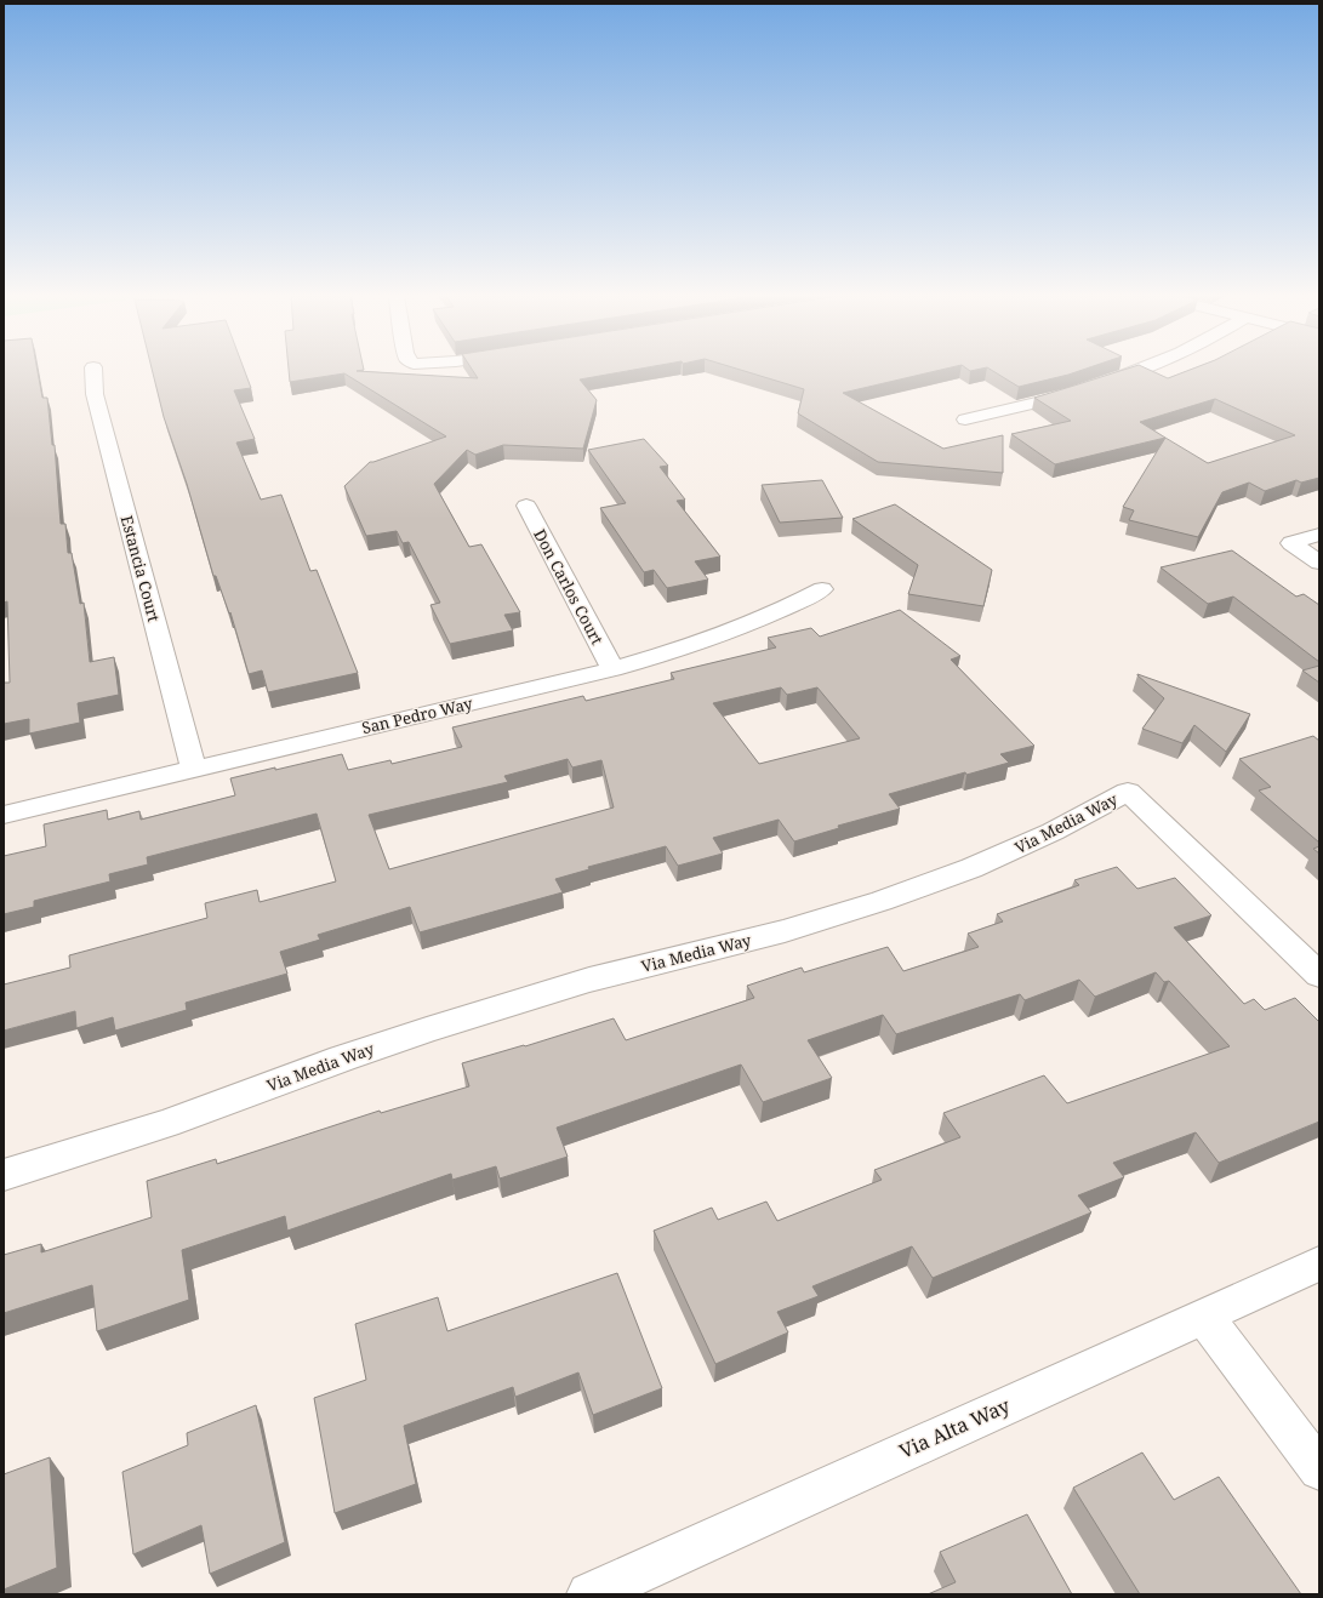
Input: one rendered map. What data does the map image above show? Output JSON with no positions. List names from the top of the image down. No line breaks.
{"streets":{"street":["Estancia Court","Don Carlos Court","San Pedro Way","Via Media Way","Via Alta Way"]},"crossings":[["Estancia Court","San Pedro Way"],["Don Carlos Court","San Pedro Way"]]}
